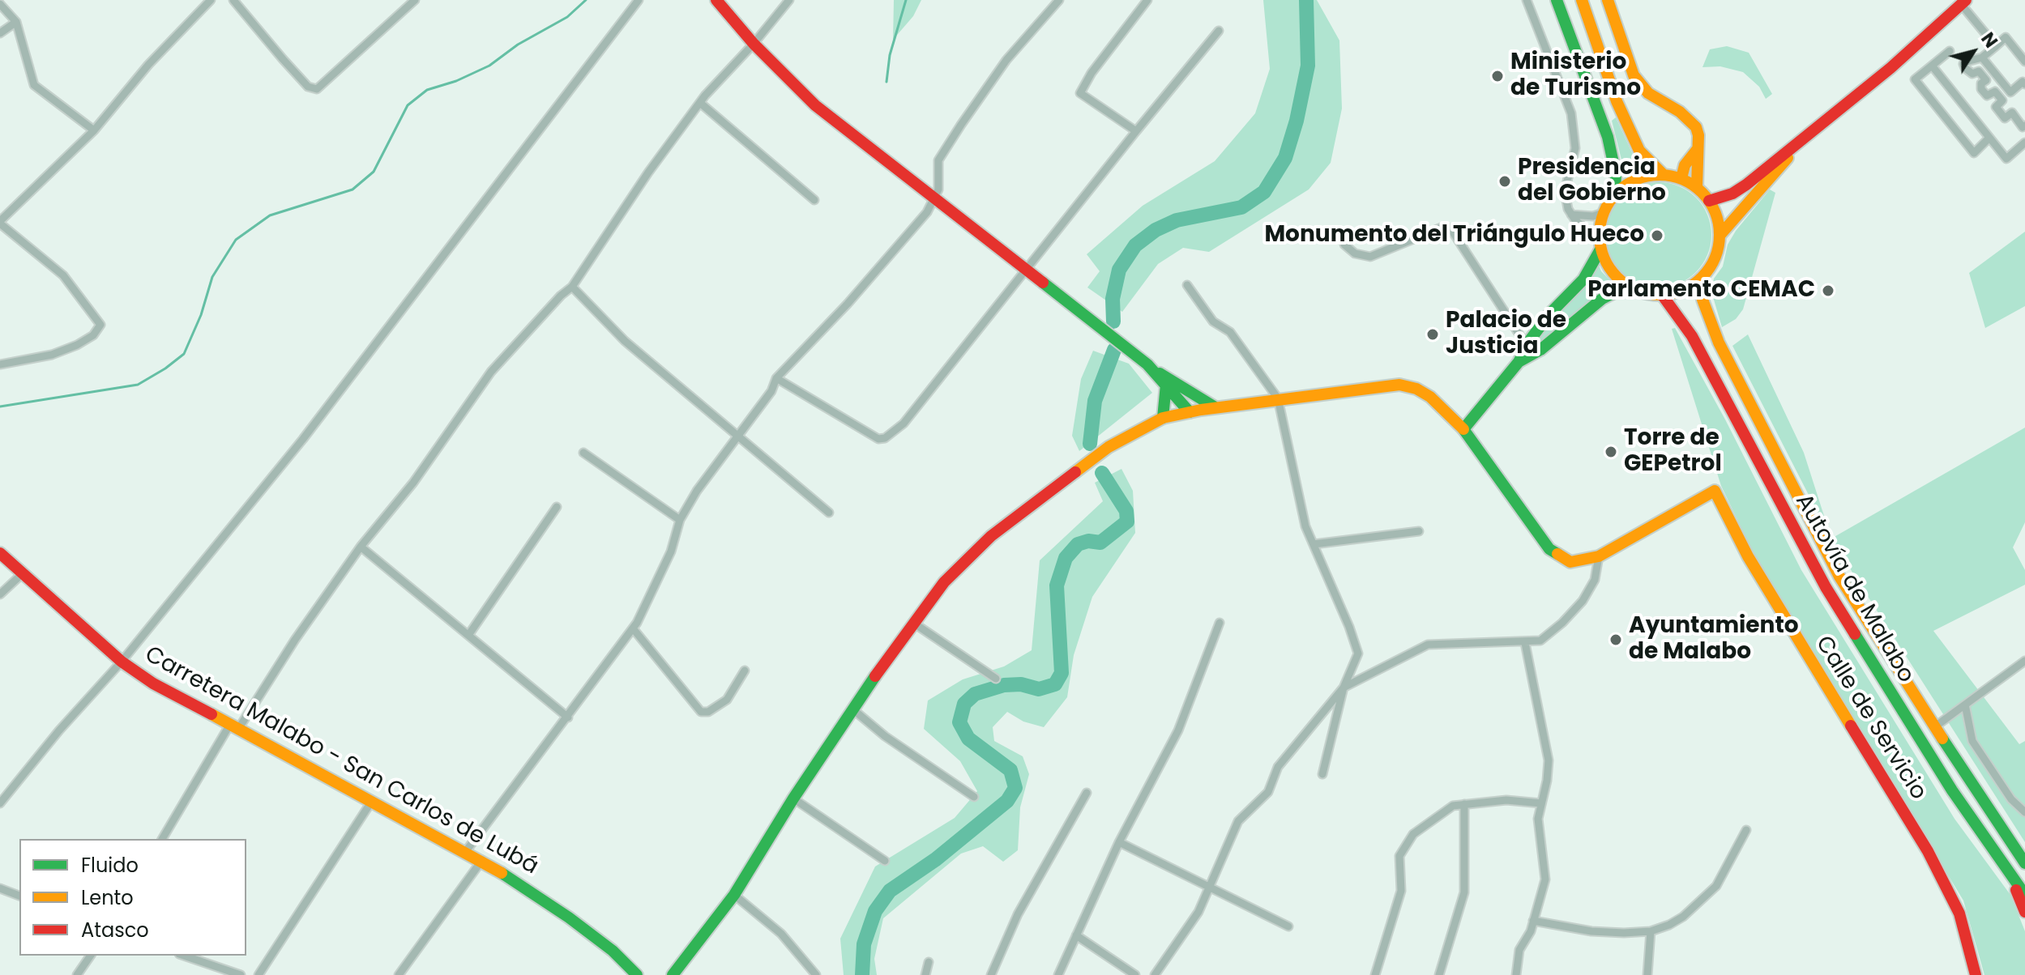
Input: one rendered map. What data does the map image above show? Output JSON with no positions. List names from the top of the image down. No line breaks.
{"streets":{"main road":["Autovía de Malabo","Calle de Servicio","Carretera Malabo - San Carlos de Lubá"]},"places":["Ministerio de Turismo","Presidencia del Gobierno","Monumento del Triángulo Hueco","Parlamento CEMAC","Palacio de Justicia","Torre de GEPetrol","Ayuntamiento de Malabo"],"legend":["Fluido","Lento","Atasco"],"north":"top right"}
